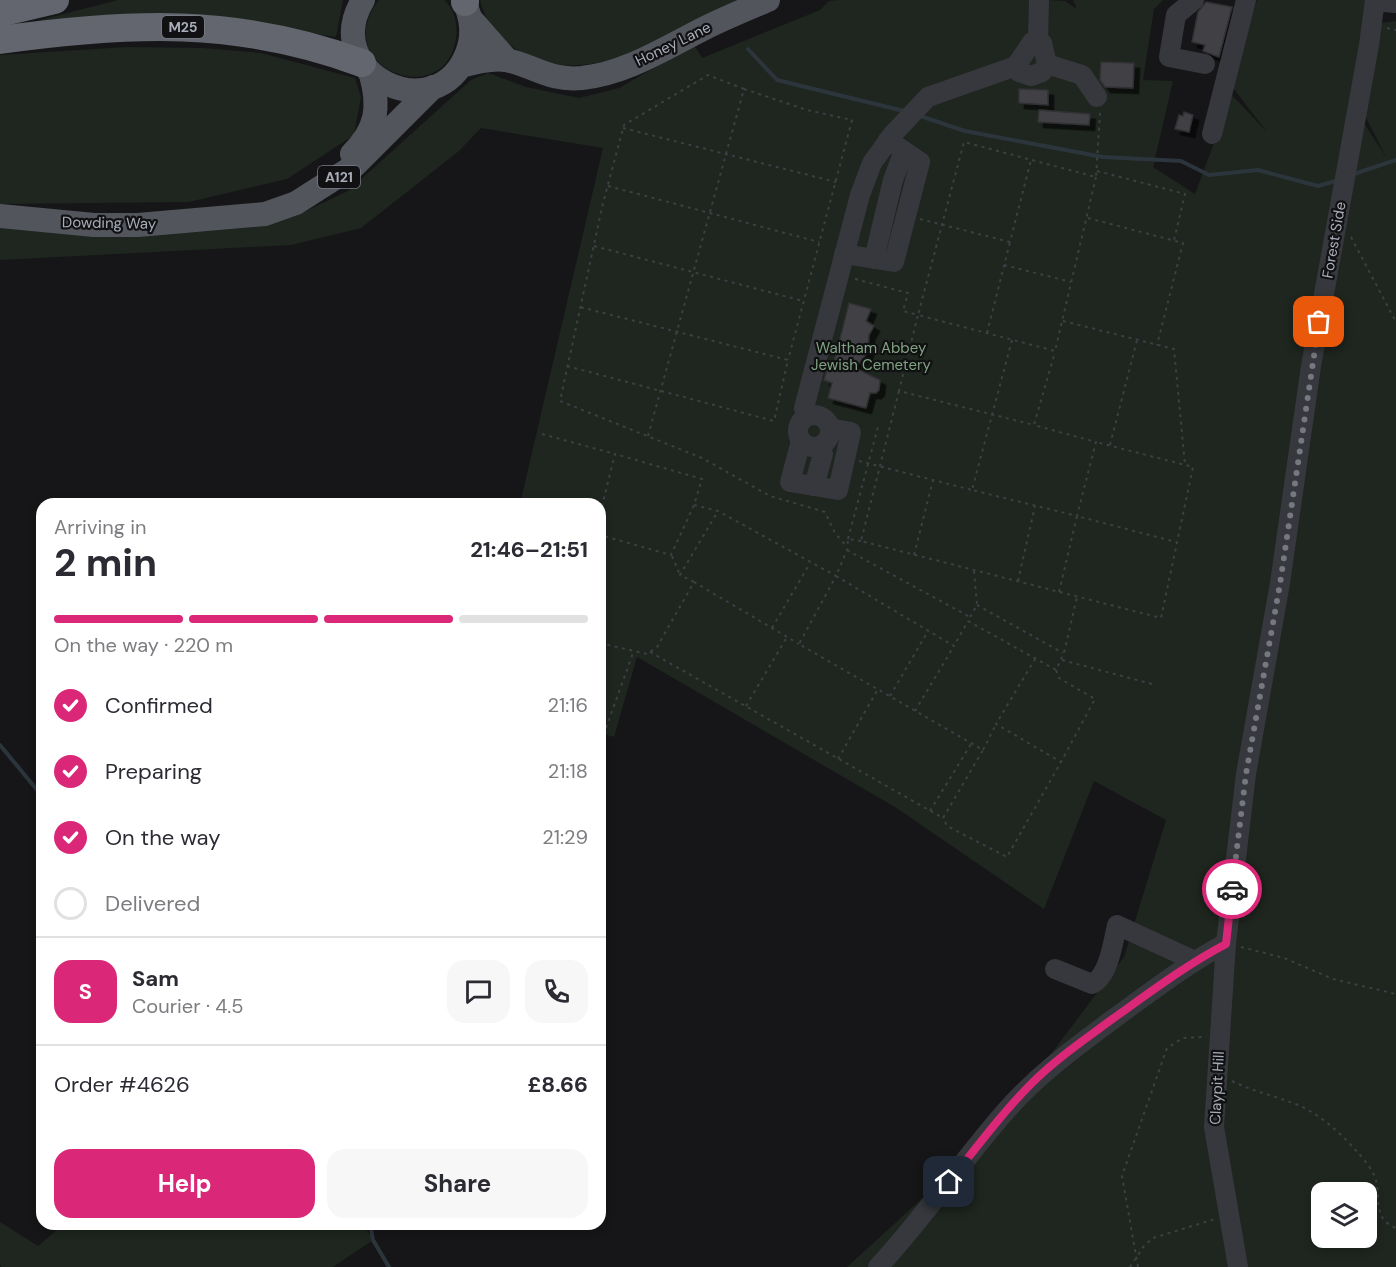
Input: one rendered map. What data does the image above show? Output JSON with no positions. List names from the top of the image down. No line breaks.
{"streets":{"highway":["M25"],"main road":["Honey Lane","A121","Dowding Way"],"street":["Forest Side","Claypit Hill"]},"crossings":[["M25","Dowding Way"],["Honey Lane","Dowding Way"],["Forest Side","Claypit Hill"]],"parks":["Waltham Abbey Jewish Cemetery"],"page":{"heading":["2 min","Arriving in","21:46–21:51"],"panel":["Sam","Courier · 4.5","Order #4626","£8.66"],"bar":"On the way · 220 m","list":[["Confirmed","21:16"],["Preparing","21:18"],["On the way","21:29"],"Delivered"],"round":"S","buttons":["Help","Share"]}}
